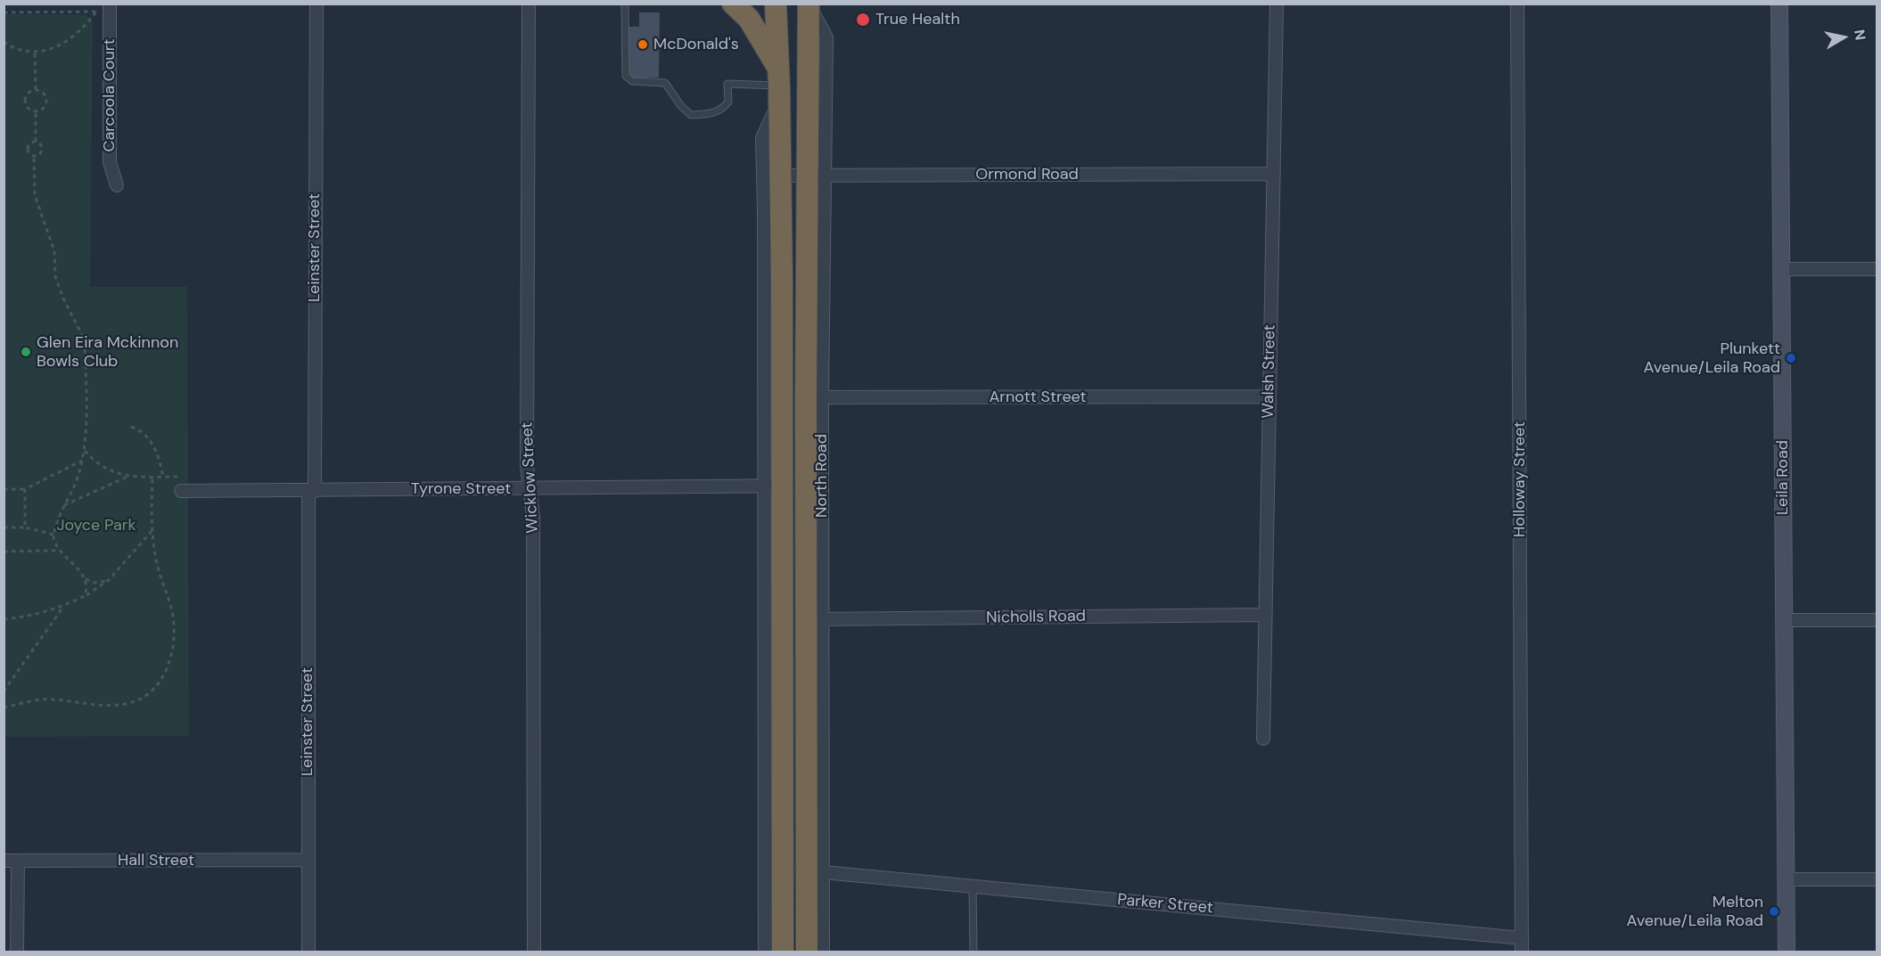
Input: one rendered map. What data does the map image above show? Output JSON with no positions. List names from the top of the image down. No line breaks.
{"streets":{"highway":["North Road"],"street":["Carcoola Court","Ormond Road","Leinster Street","Walsh Street","Arnott Street","Wicklow Street","Leila Road","Holloway Street","Tyrone Street","Nicholls Road","Hall Street","Parker Street"]},"crossings":[["Ormond Road","Walsh Street"],["Ormond Road","North Road"],["Leinster Street","Tyrone Street"],["Leinster Street","Hall Street"],["Walsh Street","Arnott Street"],["Walsh Street","Nicholls Road"],["Arnott Street","North Road"],["North Road","Tyrone Street"],["North Road","Nicholls Road"],["North Road","Parker Street"],["Wicklow Street","Tyrone Street"],["Holloway Street","Parker Street"]],"parks":["Joyce Park"],"places":["True Health","McDonald's","Glen Eira Mckinnon Bowls Club","Plunkett Avenue/Leila Road","Melton Avenue/Leila Road"],"north":"right"}
